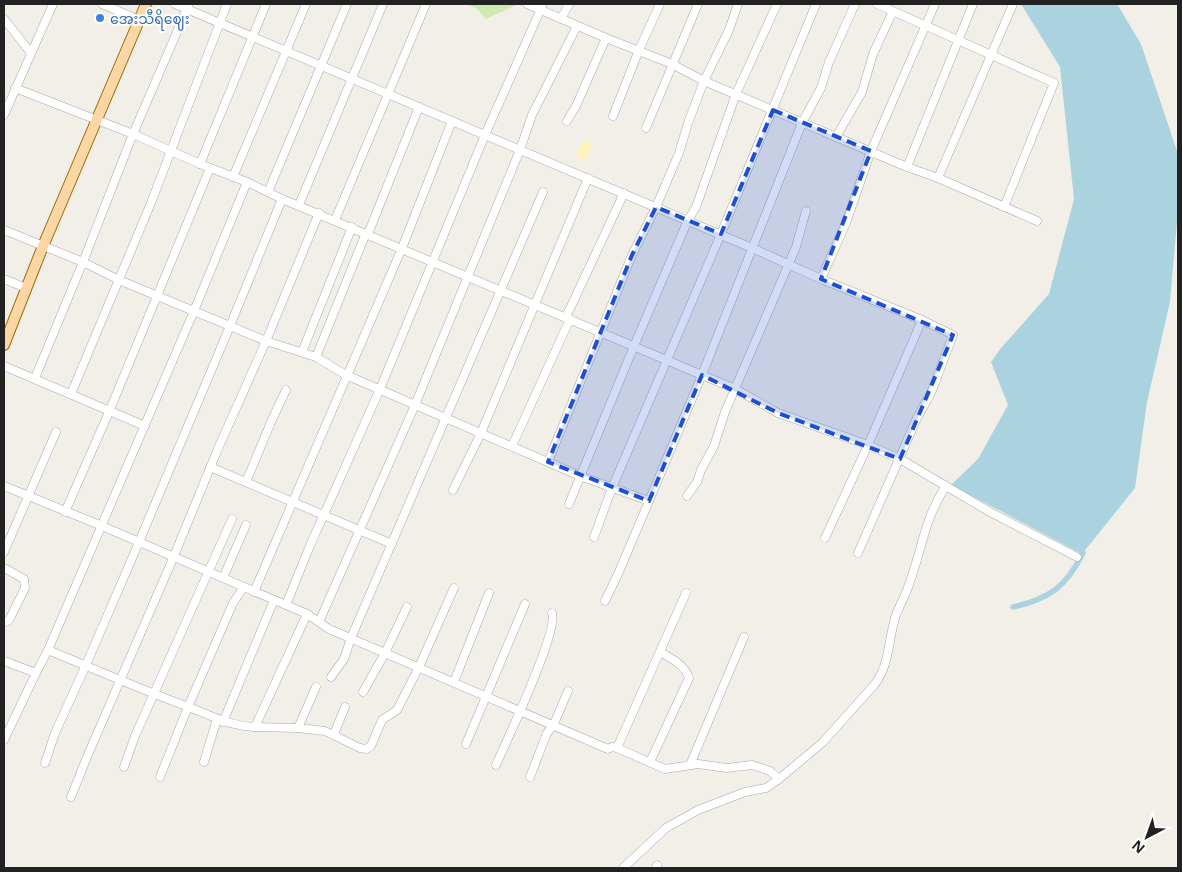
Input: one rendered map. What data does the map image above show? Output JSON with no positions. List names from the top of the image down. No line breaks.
{"places":["အေးသီရိဈေး"],"north":"bottom left"}
